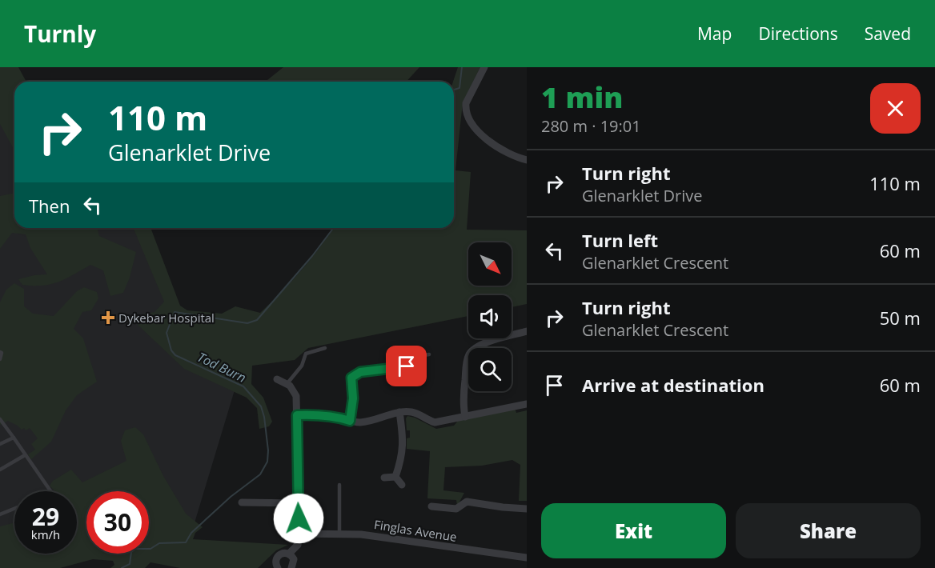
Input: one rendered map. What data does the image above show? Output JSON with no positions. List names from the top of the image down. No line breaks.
{"streets":{"street":["Finglas Avenue"]},"water":["Tod Burn"],"places":{"health":["Dykebar Hospital"]},"north":"bottom right","page":{"header":"Turnly","nav":["Map","Directions","Saved"],"heading":["1 min","280 m · 19:01"],"turn":["110 m","Glenarklet Drive"],"list":[{"name":"Turn right","note":"Glenarklet Drive","value":"110 m"},{"name":"Turn left","note":"Glenarklet Crescent","value":"60 m"},{"name":"Turn right","note":"Glenarklet Crescent","value":"50 m"},{"name":"Arrive at destination","value":"60 m"}],"then":"Then","speed":"29 km/h","limit":"30","buttons":["Exit","Share"]}}
